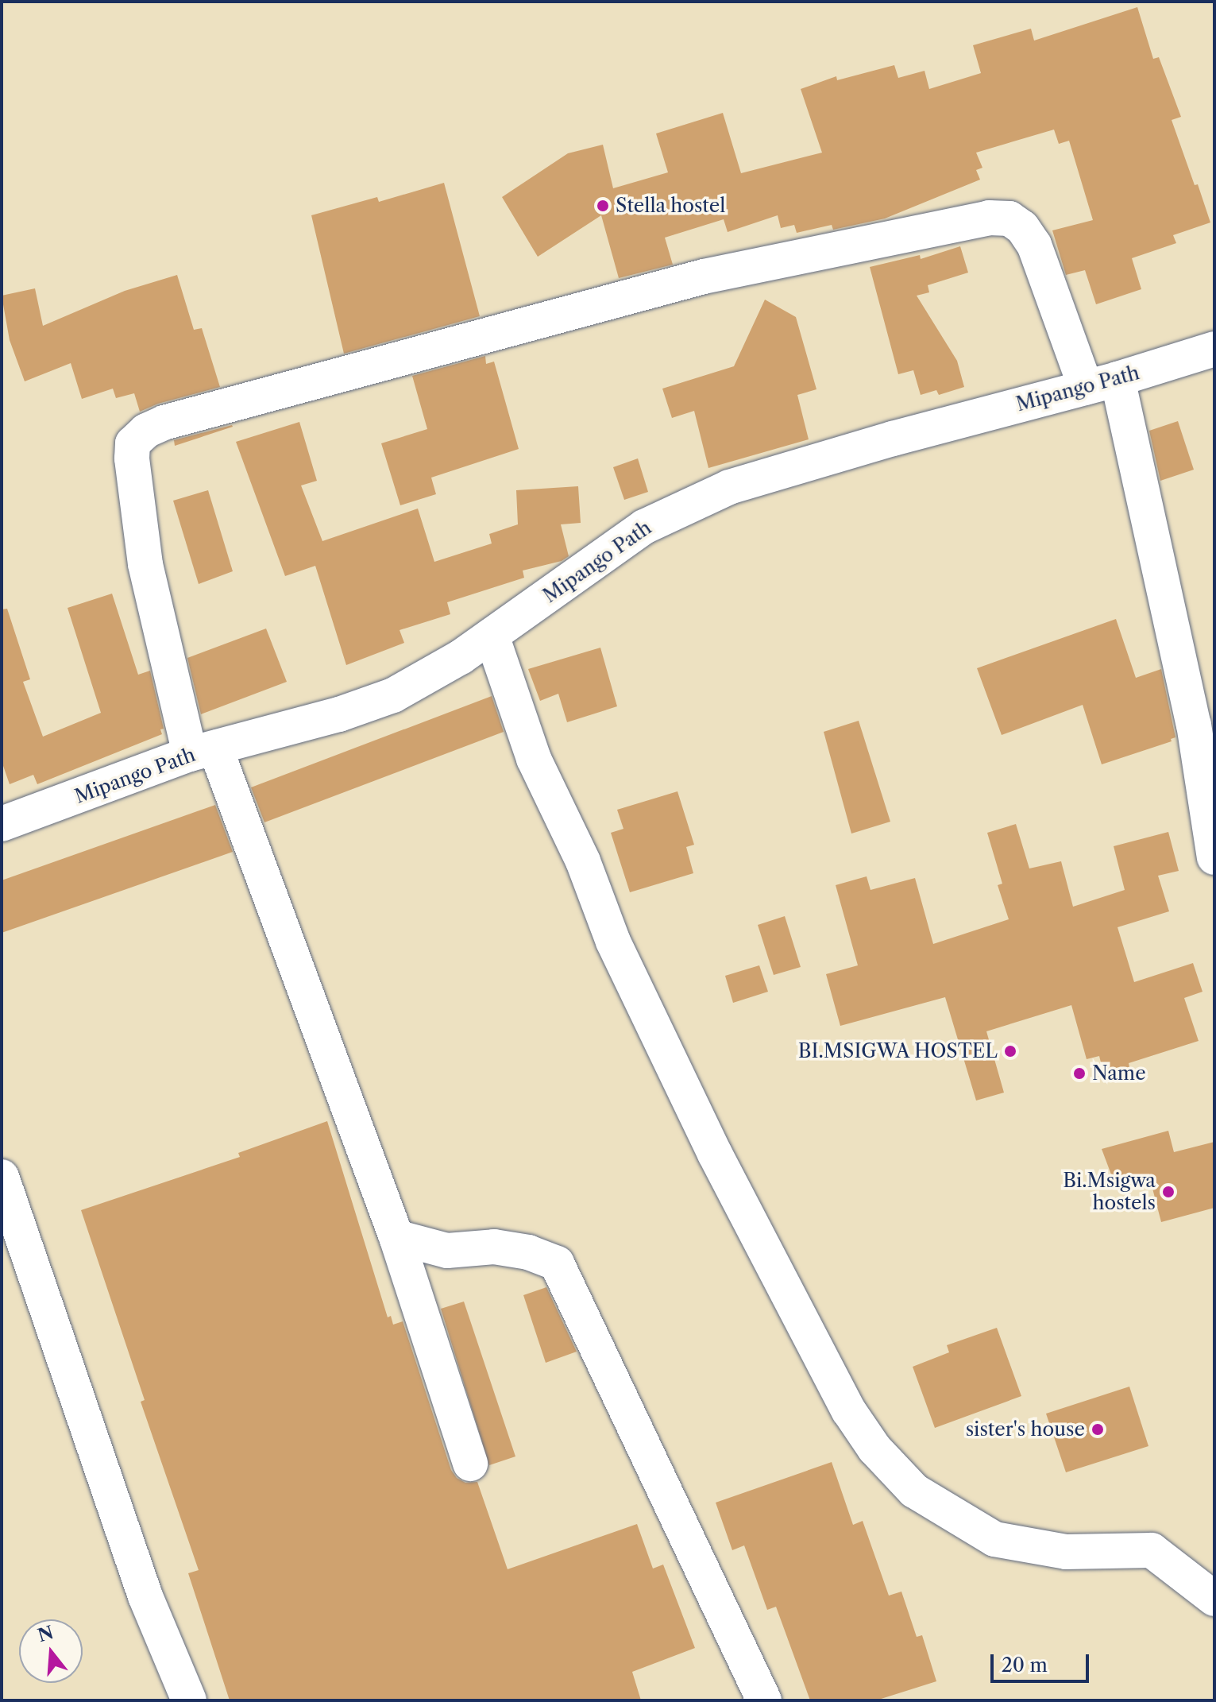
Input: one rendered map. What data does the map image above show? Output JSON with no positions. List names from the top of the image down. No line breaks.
{"streets":{"street":["Mipango Path"]},"places":["Stella hostel","BI.MSIGWA HOSTEL","Name","Bi.Msigwa hostels","sister's house"],"scale_bar":"20 m","north":"top"}
